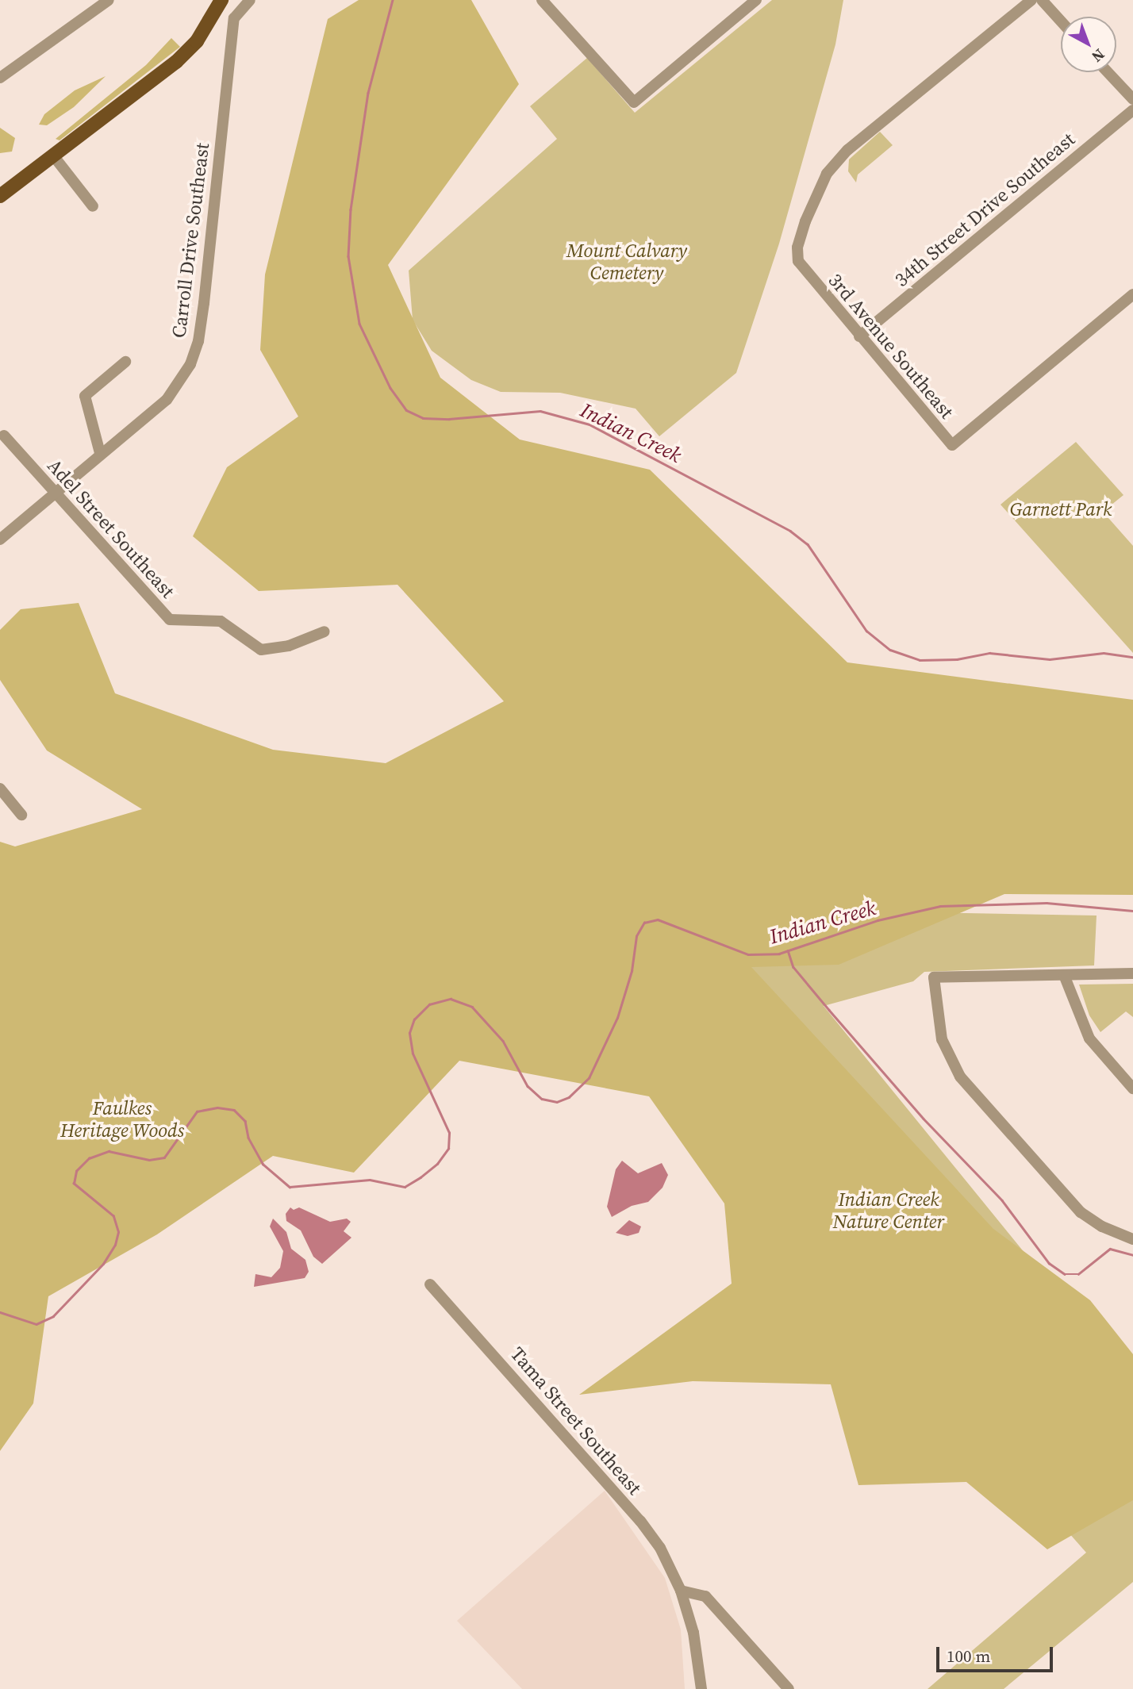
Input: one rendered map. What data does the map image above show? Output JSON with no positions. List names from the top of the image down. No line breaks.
{"streets":{"street":["34th Street Drive Southeast","Carroll Drive Southeast","3rd Avenue Southeast","Adel Street Southeast","Tama Street Southeast"]},"crossings":[["34th Street Drive Southeast","3rd Avenue Southeast"],["Carroll Drive Southeast","Adel Street Southeast"]],"water":["Indian Creek"],"parks":["Mount Calvary Cemetery","Garnett Park","Faulkes Heritage Woods","Indian Creek Nature Center"],"scale_bar":"100 m","north":"bottom right"}
